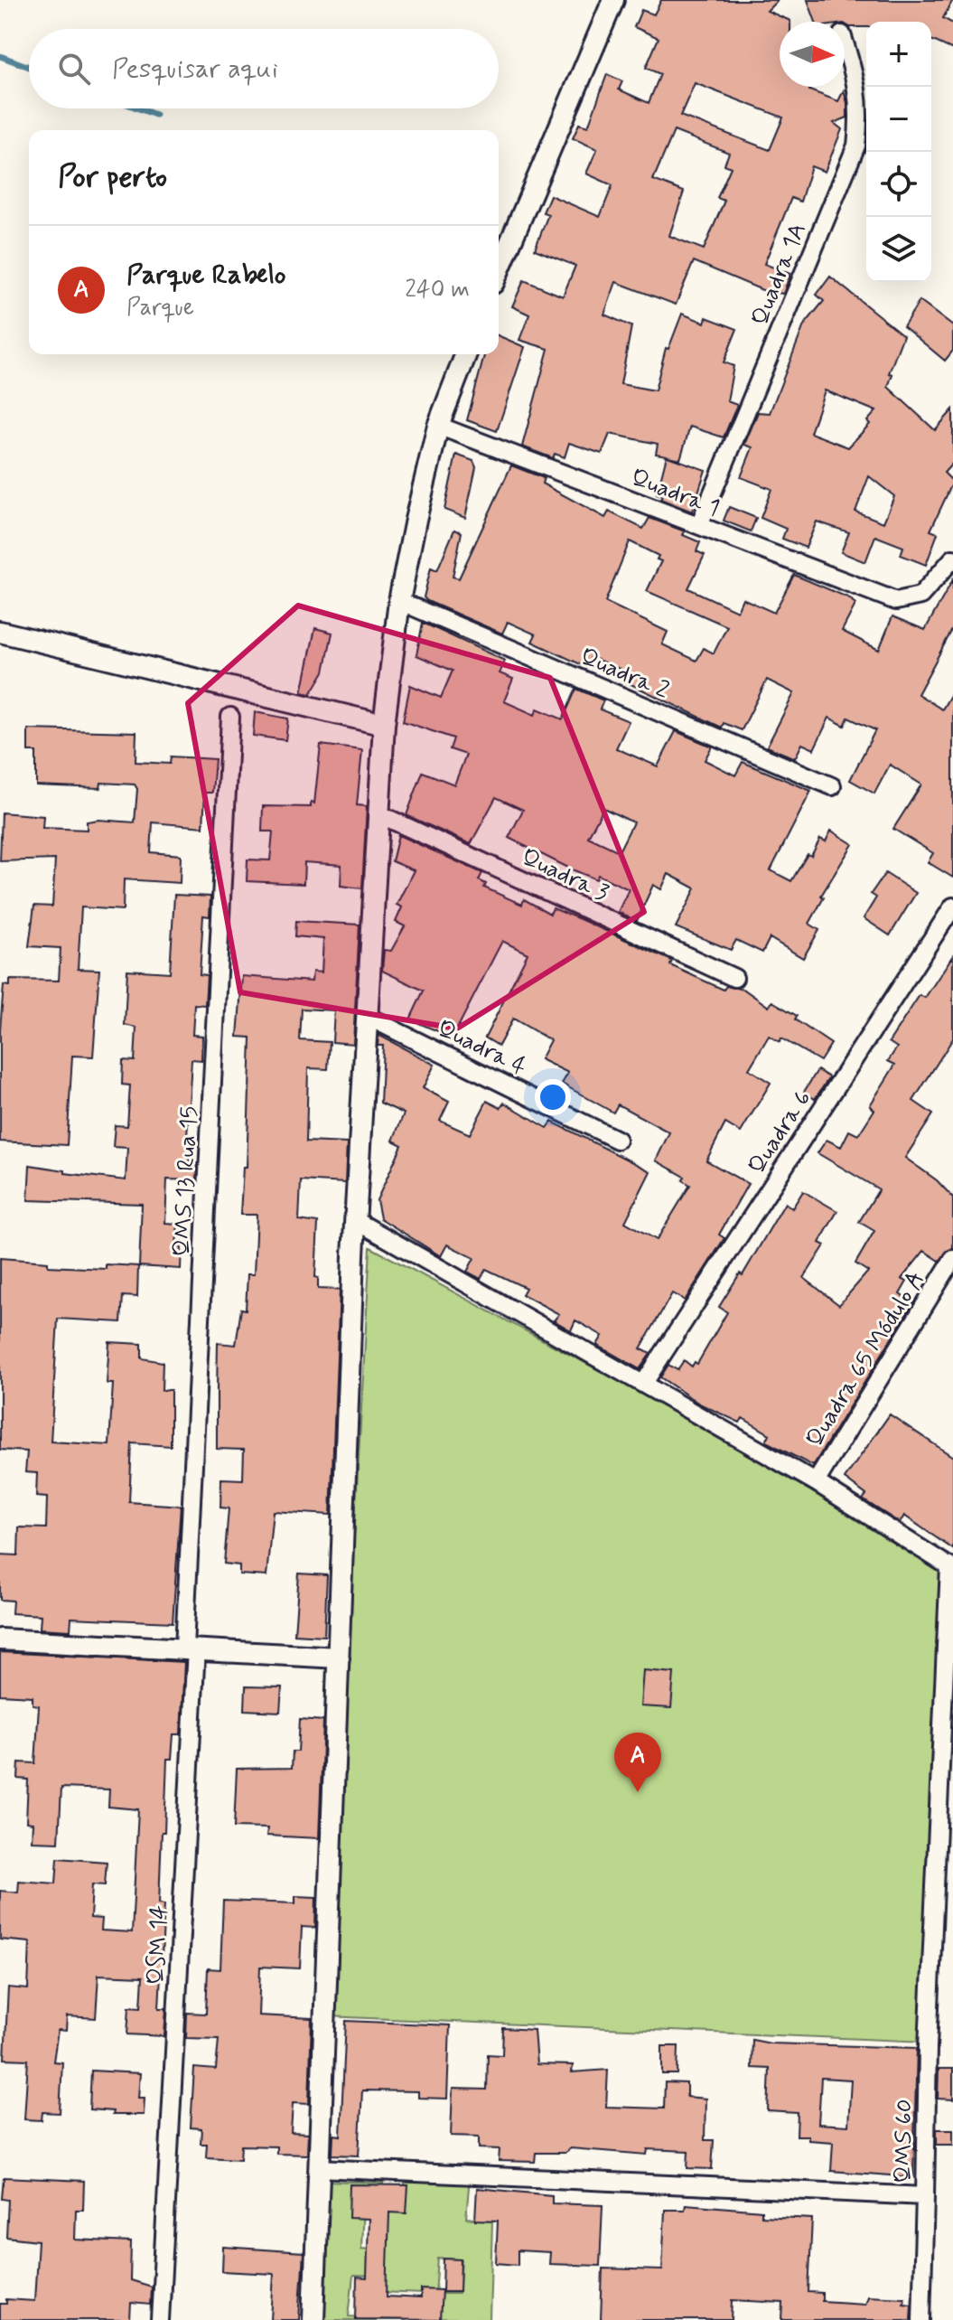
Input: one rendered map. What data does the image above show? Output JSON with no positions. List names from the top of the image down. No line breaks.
{"streets":{"street":["Quadra 1A","Quadra 1","Quadra 2","Quadra 3","Quadra 4","Quadra 6","QMS 13 Rua 15","Quadra 65 Módulo A","QSM 14","QMS 60"]},"crossings":[["Quadra 1A","Quadra 1"],["QMS 13 Rua 15","QSM 14"]],"north":"right","page":{"map_buttons":["+","−"],"search":"Pesquisar aqui","heading":"Por perto","list":[{"mark":"A","name":"Parque Rabelo","note":"Parque","value":"240 m"}],"pins":"A"}}
